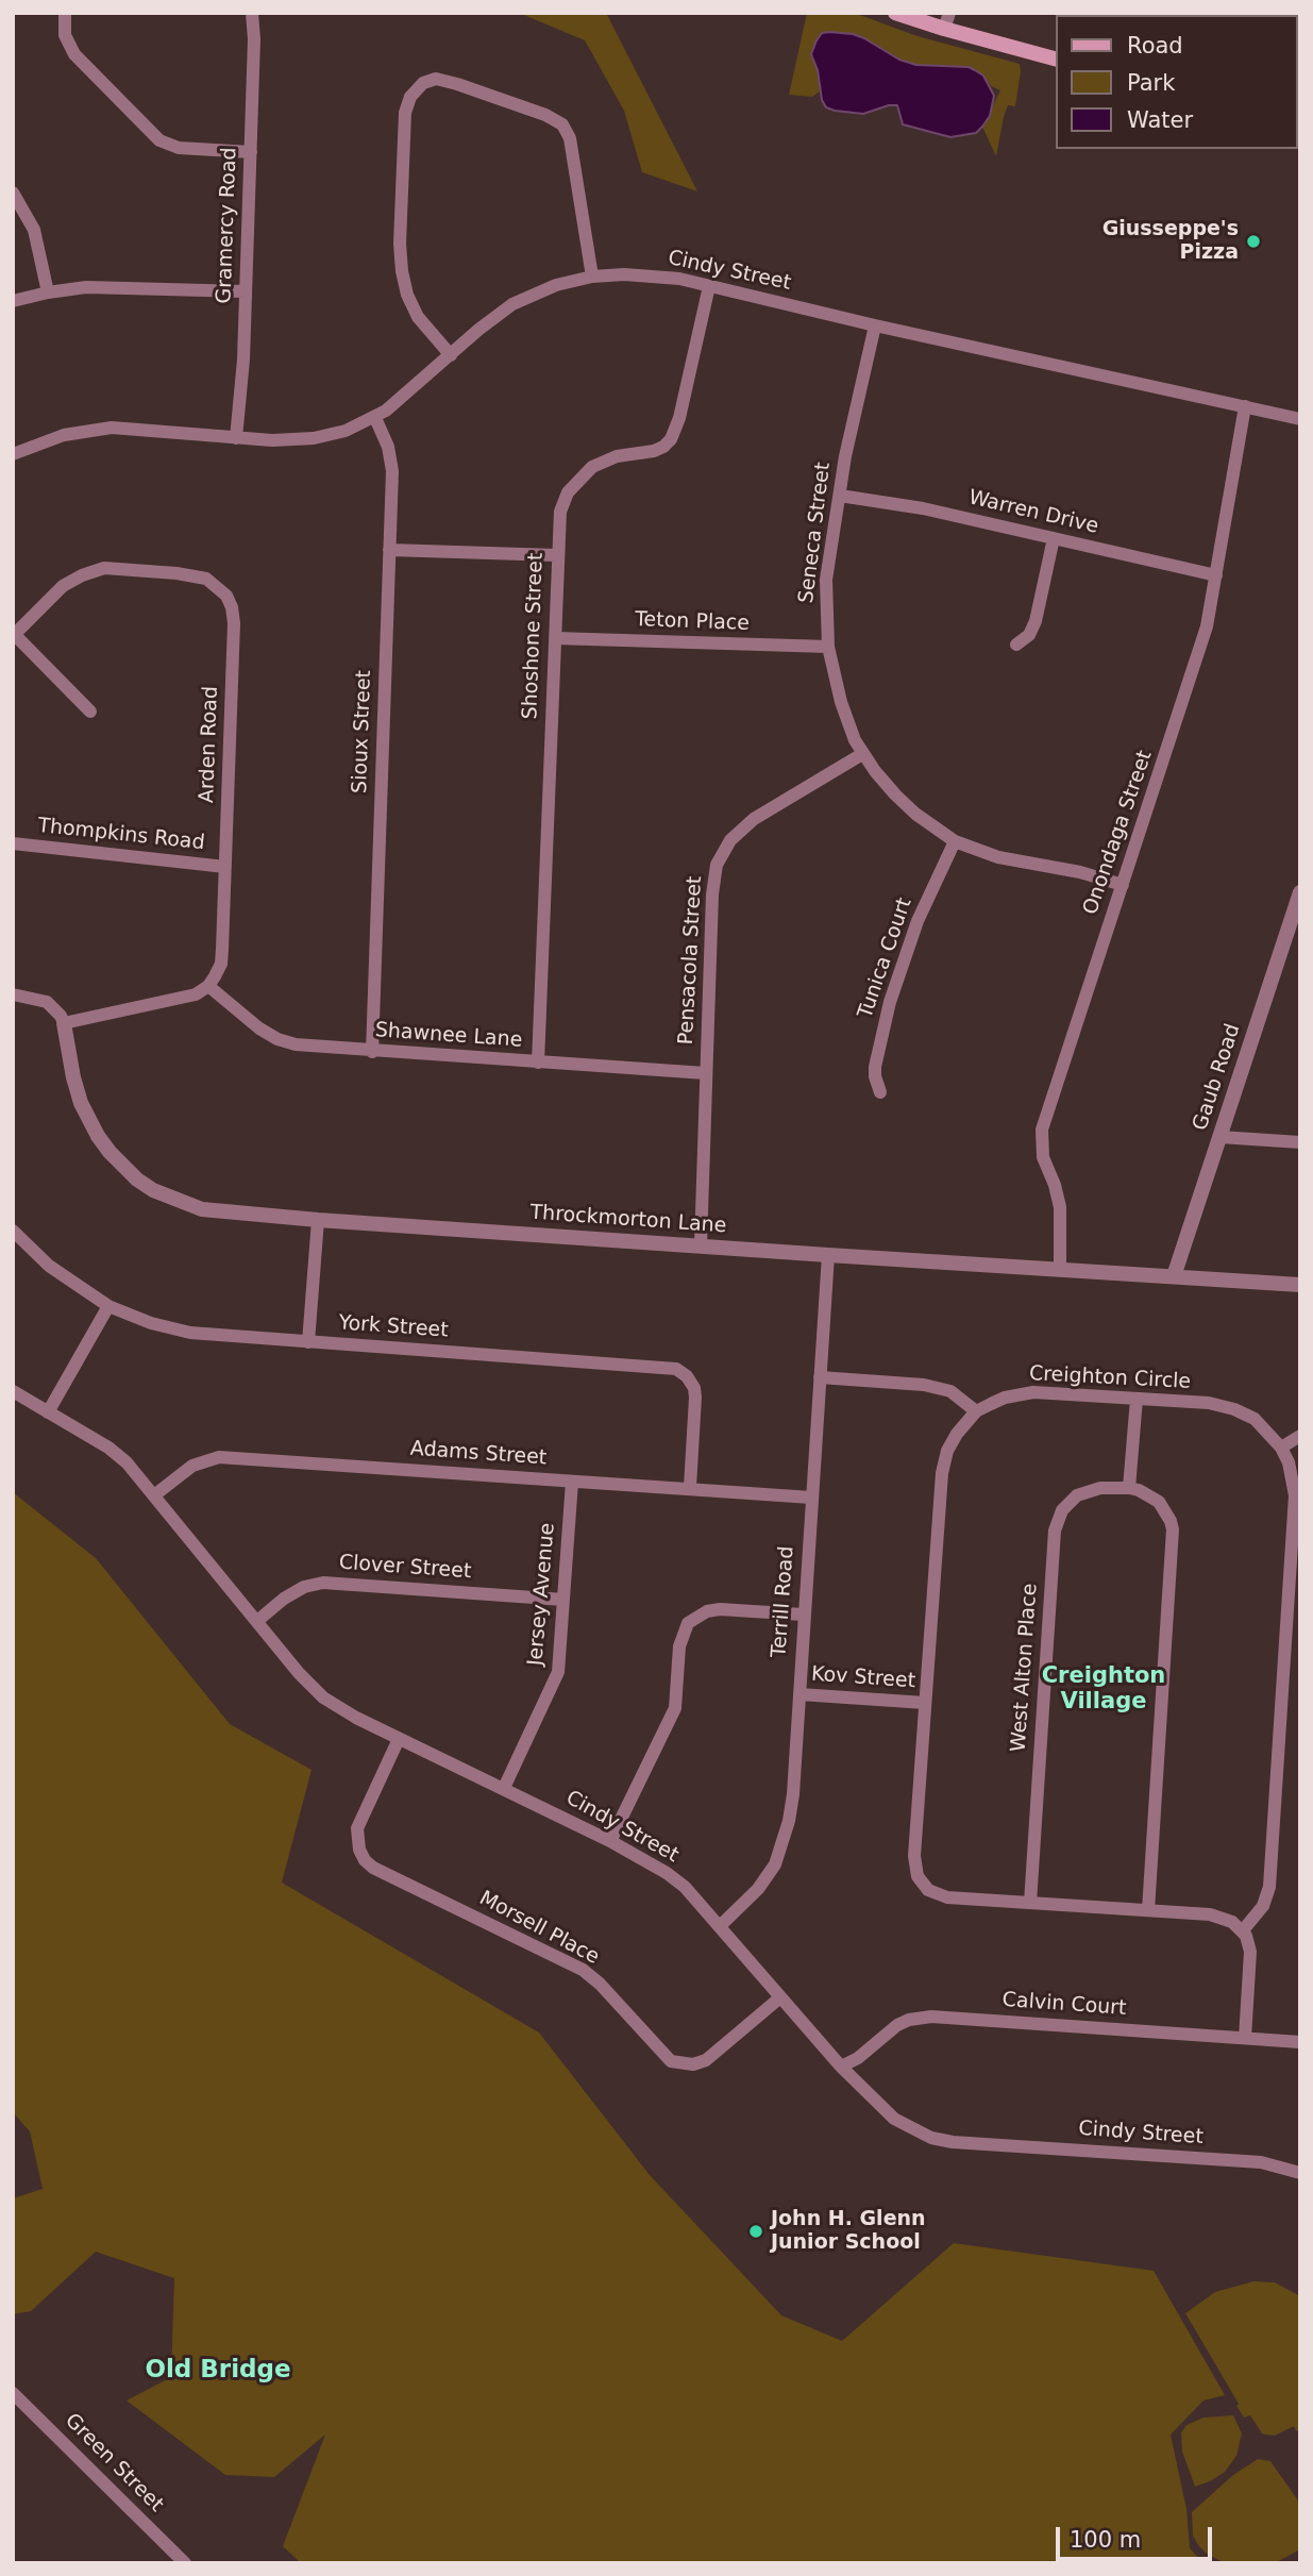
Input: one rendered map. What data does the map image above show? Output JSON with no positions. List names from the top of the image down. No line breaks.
{"streets":{"street":["Gramercy Road","Cindy Street","Warren Drive","Seneca Street","Teton Place","Shoshone Street","Sioux Street","Arden Road","Onondaga Street","Thompkins Road","Tunica Court","Pensacola Street","Shawnee Lane","Gaub Road","Throckmorton Lane","York Street","Creighton Circle","Adams Street","Clover Street","Jersey Avenue","Terrill Road","West Alton Place","Kov Street","Morsell Place","Calvin Court","Green Street"]},"crossings":[["Gramercy Road","Cindy Street"],["Cindy Street","Seneca Street"],["Cindy Street","Shoshone Street"],["Cindy Street","Sioux Street"],["Cindy Street","Onondaga Street"],["Cindy Street","Adams Street"],["Cindy Street","Clover Street"],["Cindy Street","Jersey Avenue"],["Cindy Street","Terrill Road"],["Cindy Street","Morsell Place"],["Cindy Street","Calvin Court"],["Warren Drive","Seneca Street"],["Warren Drive","Onondaga Street"],["Seneca Street","Teton Place"],["Seneca Street","Onondaga Street"],["Seneca Street","Tunica Court"],["Seneca Street","Pensacola Street"],["Teton Place","Shoshone Street"],["Shoshone Street","Shawnee Lane"],["Sioux Street","Shawnee Lane"],["Arden Road","Thompkins Road"],["Arden Road","Shawnee Lane"],["Onondaga Street","Throckmorton Lane"],["Pensacola Street","Shawnee Lane"],["Pensacola Street","Throckmorton Lane"],["Gaub Road","Throckmorton Lane"],["Throckmorton Lane","Terrill Road"],["York Street","Adams Street"],["Creighton Circle","West Alton Place"],["Creighton Circle","Kov Street"],["Adams Street","Jersey Avenue"],["Adams Street","Terrill Road"],["Clover Street","Jersey Avenue"],["Terrill Road","Kov Street"]],"districts":["Creighton Village","Old Bridge"],"places":["Giusseppe's Pizza","John H. Glenn Junior School"],"legend":["Road","Park","Water"],"scale_bar":"100 m"}
